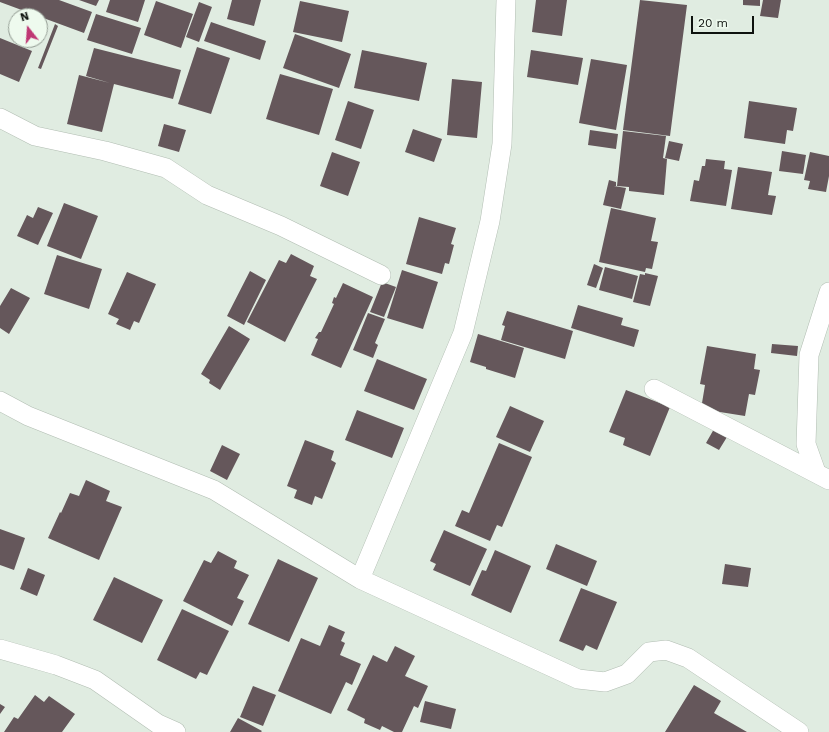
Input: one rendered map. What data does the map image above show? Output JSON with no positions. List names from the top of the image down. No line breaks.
{"scale_bar":"20 m","north":"top"}
